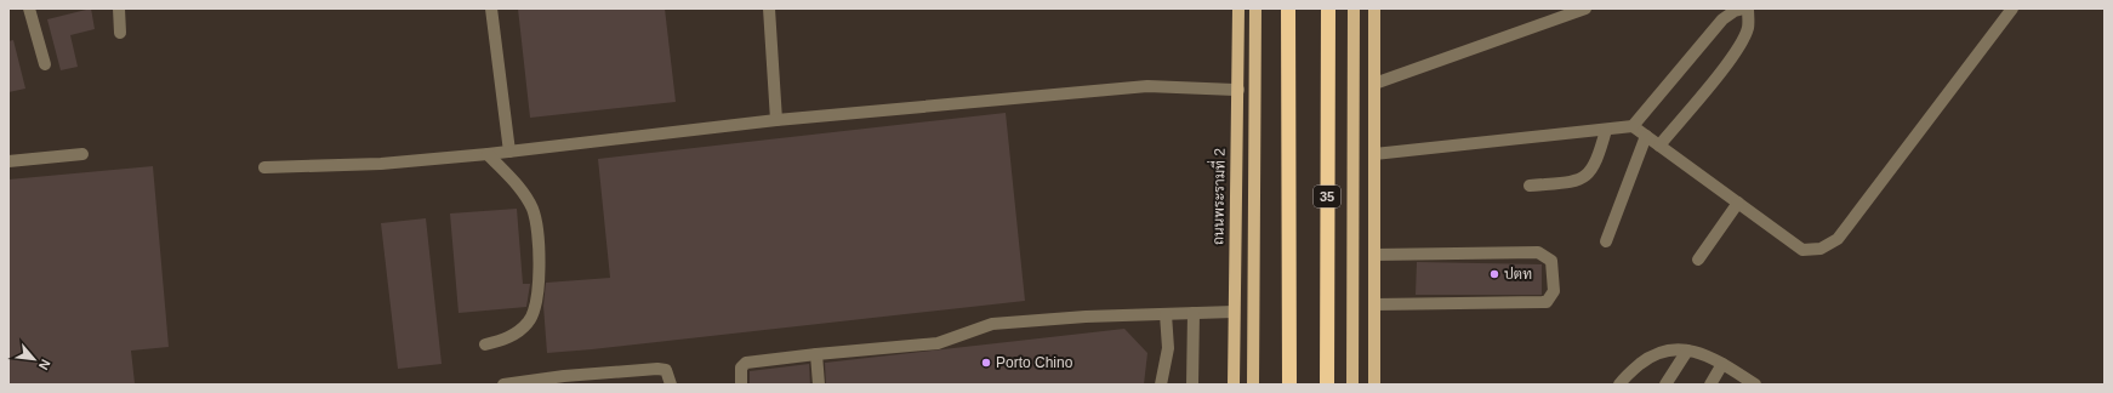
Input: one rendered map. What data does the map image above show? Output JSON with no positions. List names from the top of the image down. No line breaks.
{"streets":{"highway":["35"],"main road":["ถนนพระรามที่ 2"]},"places":["ปตท","Porto Chino"],"north":"bottom right"}
